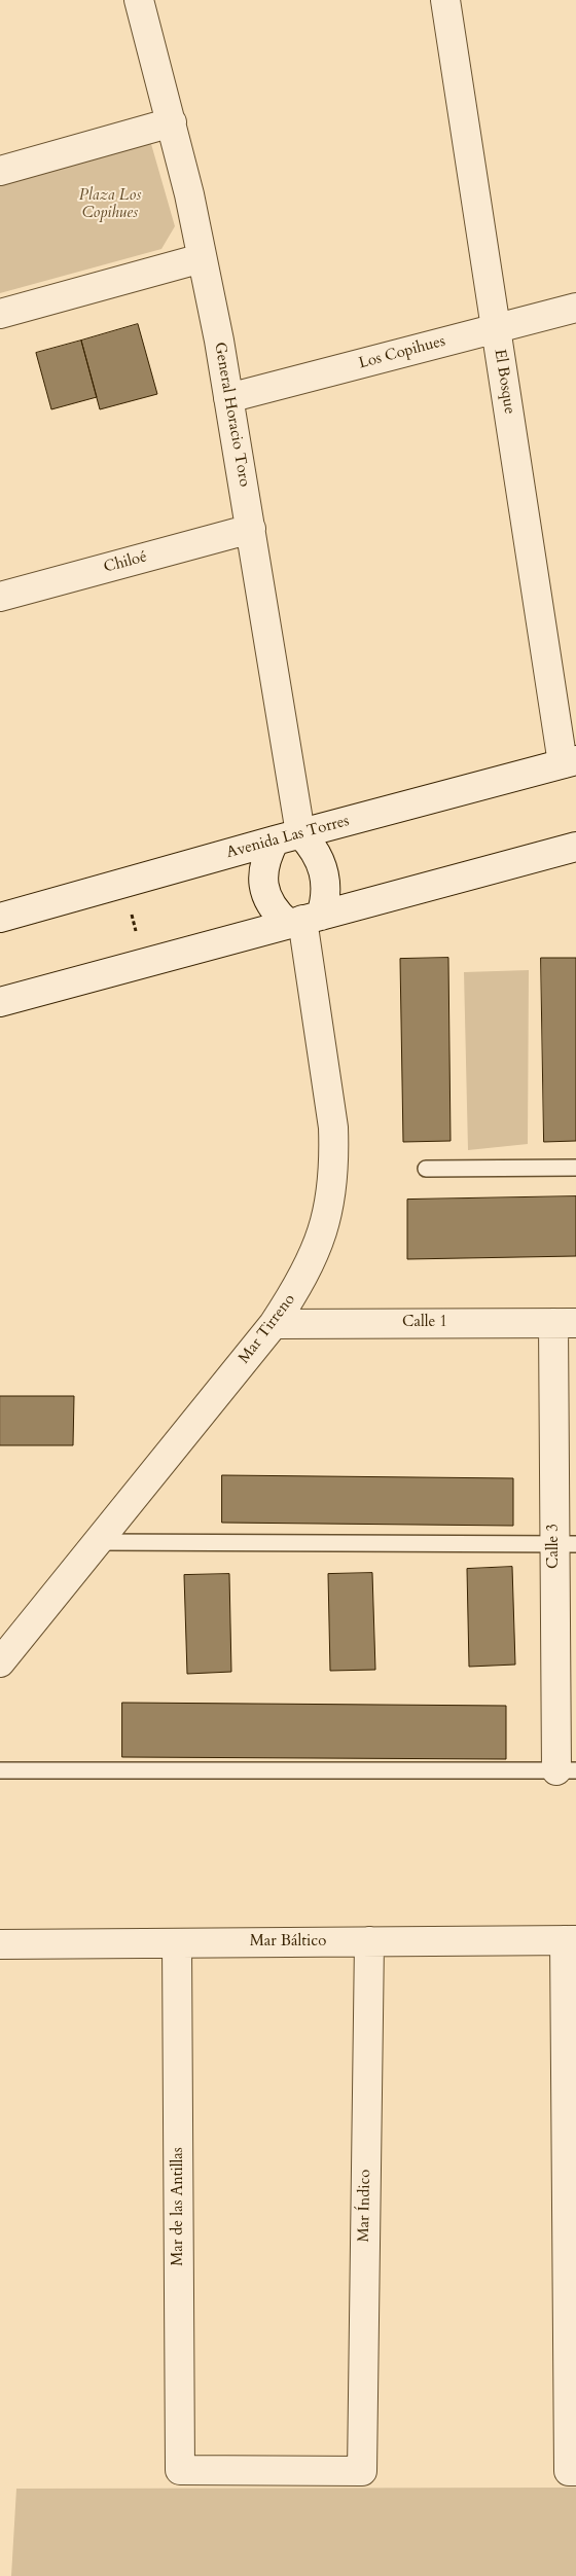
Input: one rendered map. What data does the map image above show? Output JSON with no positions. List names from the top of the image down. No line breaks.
{"streets":{"street":["Los Copihues","El Bosque","General Horacio Toro","Chiloé","Avenida Las Torres","Calle 1","Mar Tirreno","Calle 3","Mar Báltico","Mar Índico","Mar de las Antillas"]},"crossings":[["Los Copihues","El Bosque"],["Los Copihues","General Horacio Toro"],["El Bosque","Avenida Las Torres"],["General Horacio Toro","Chiloé"],["General Horacio Toro","Avenida Las Torres"],["General Horacio Toro","Mar Tirreno"],["Avenida Las Torres","Mar Tirreno"],["Calle 1","Mar Tirreno"],["Calle 1","Calle 3"],["Mar Báltico","Mar Índico"],["Mar Báltico","Mar de las Antillas"],["Mar Índico","Mar de las Antillas"]],"parks":["Plaza Los Copihues"]}
